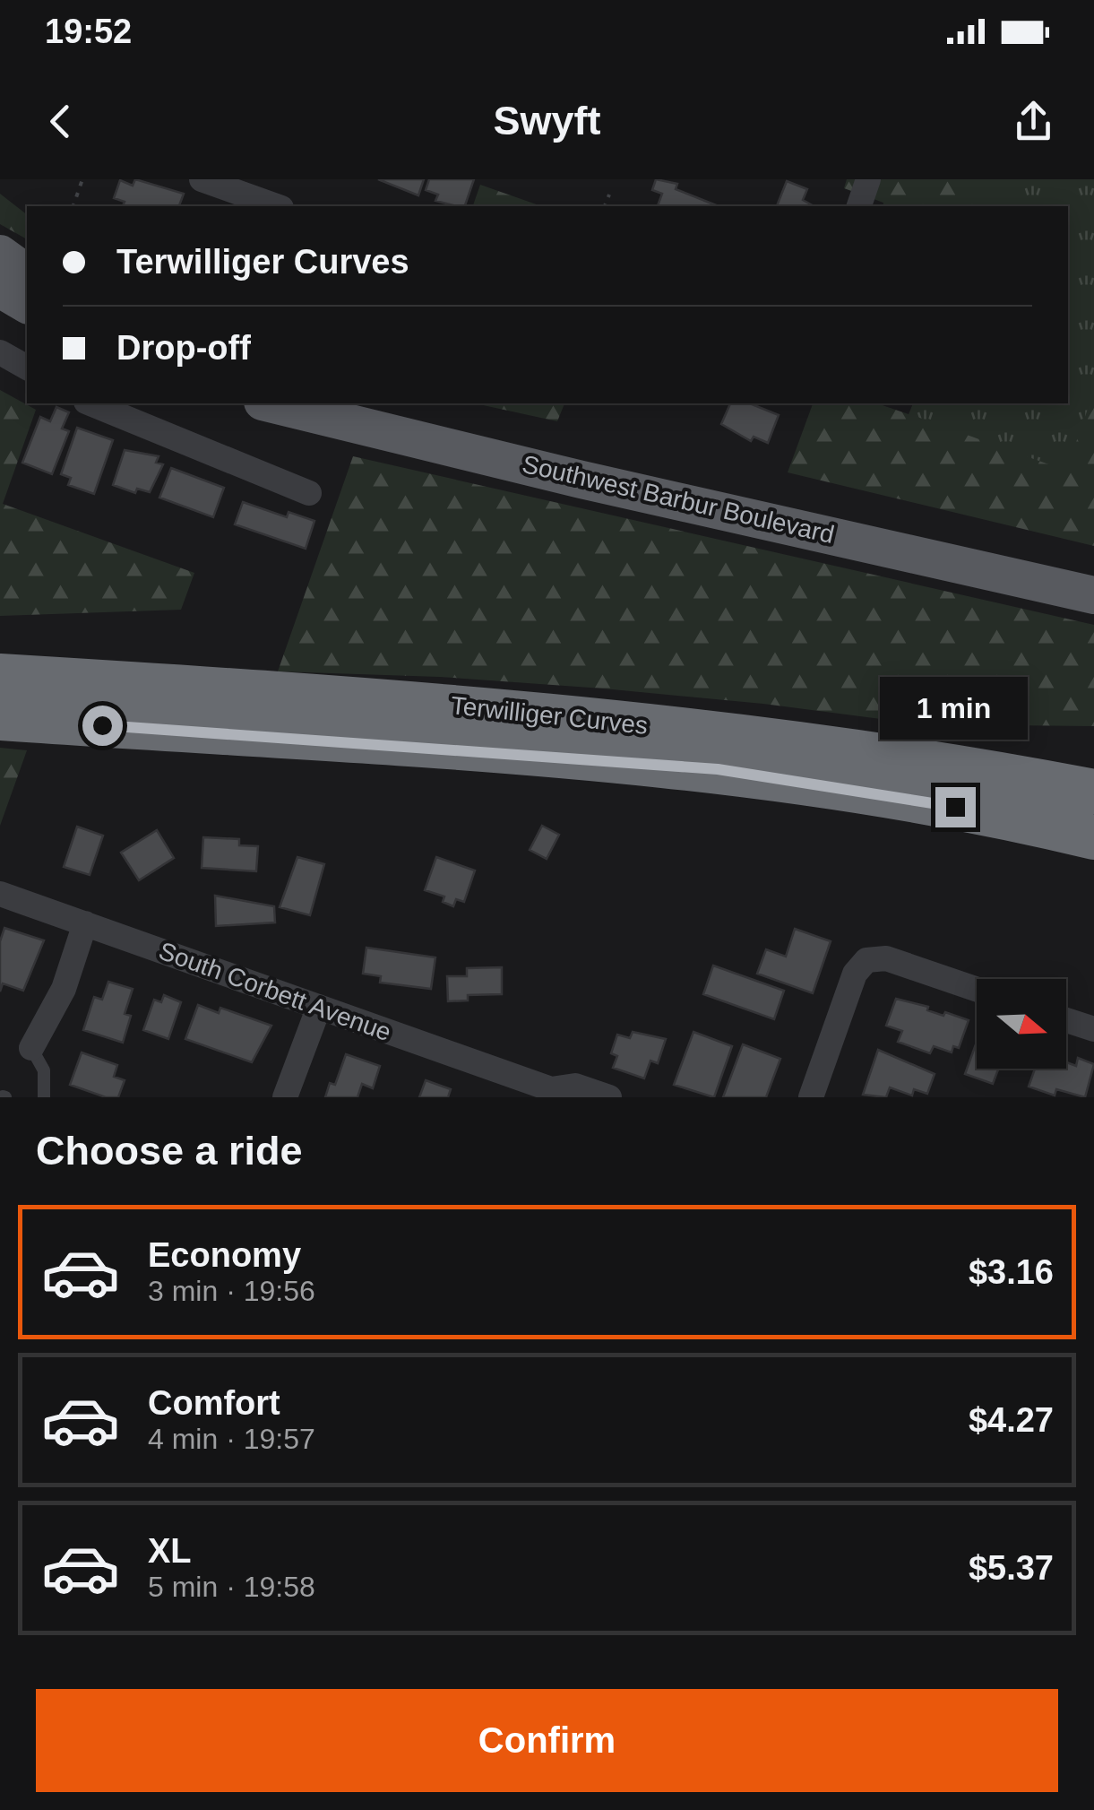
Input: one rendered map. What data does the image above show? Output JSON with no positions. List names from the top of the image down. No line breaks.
{"streets":{"highway":["Terwilliger Curves"],"main road":["Southwest Barbur Boulevard"],"street":["South Corbett Avenue"]},"north":"right","page":{"status":"19:52","header":"Swyft","banner":["Terwilliger Curves","Drop-off"],"bubble":"1 min","heading":"Choose a ride","list":[{"name":"Economy","note":"3 min · 19:56","value":"$3.16"},{"name":"Comfort","note":"4 min · 19:57","value":"$4.27"},{"name":"XL","note":"5 min · 19:58","value":"$5.37"}],"buttons":"Confirm"}}
